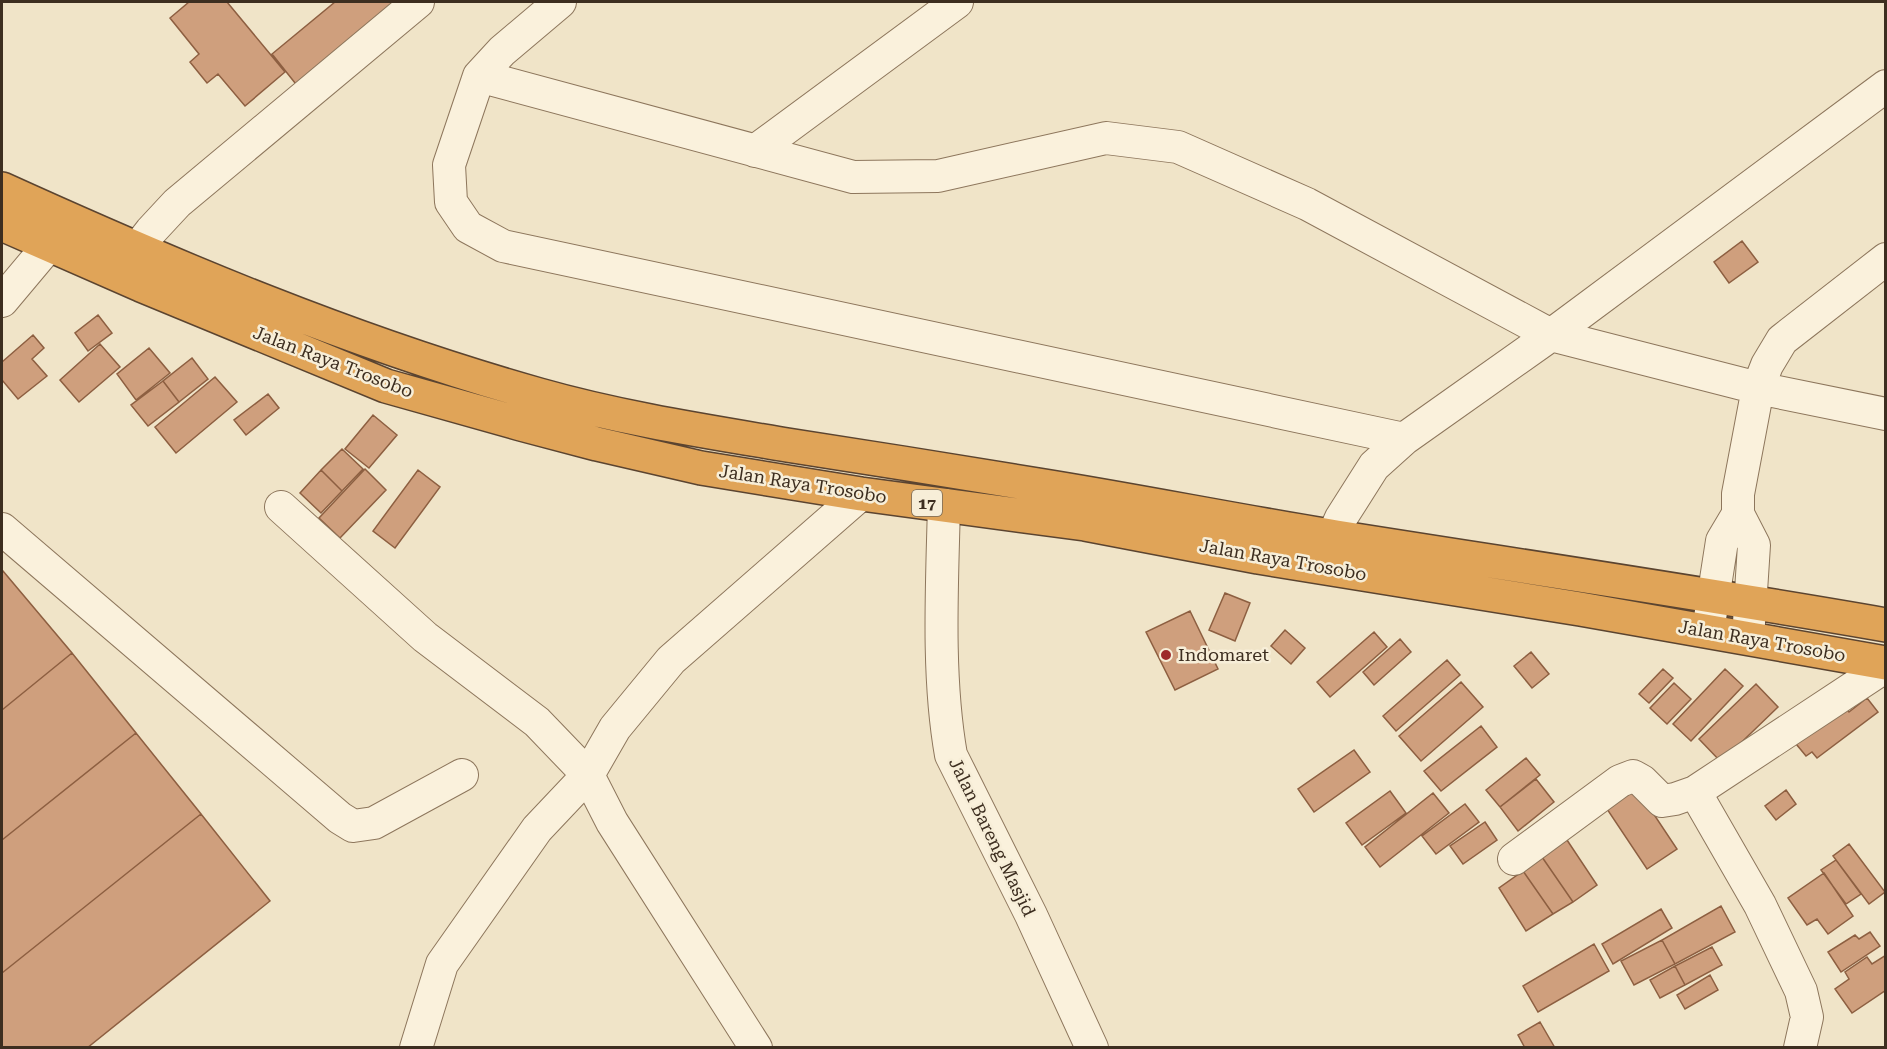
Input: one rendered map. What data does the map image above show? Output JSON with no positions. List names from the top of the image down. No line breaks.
{"streets":{"highway":["Jalan Raya Trosobo","17"],"street":["Jalan Bareng Masjid"]},"crossings":[["Jalan Raya Trosobo","Jalan Bareng Masjid"]],"places":["Indomaret"]}
